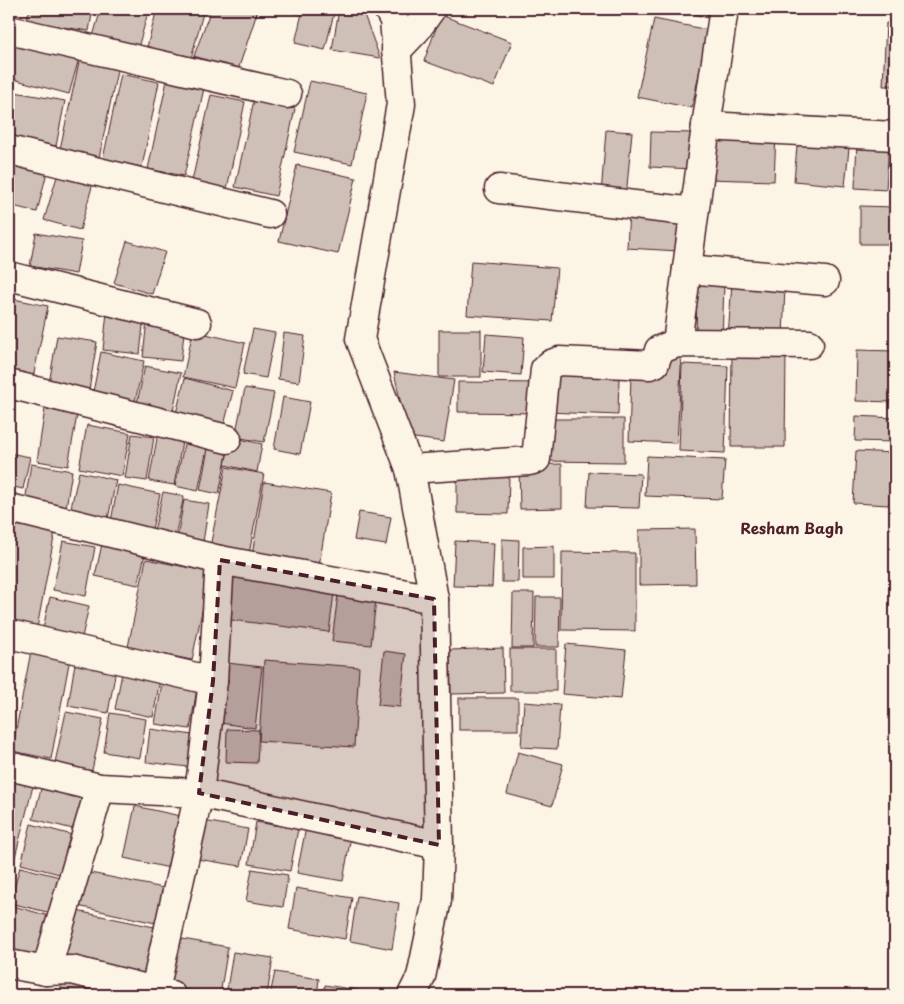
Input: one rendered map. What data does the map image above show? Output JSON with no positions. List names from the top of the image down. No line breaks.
{"districts":["Resham Bagh"]}
